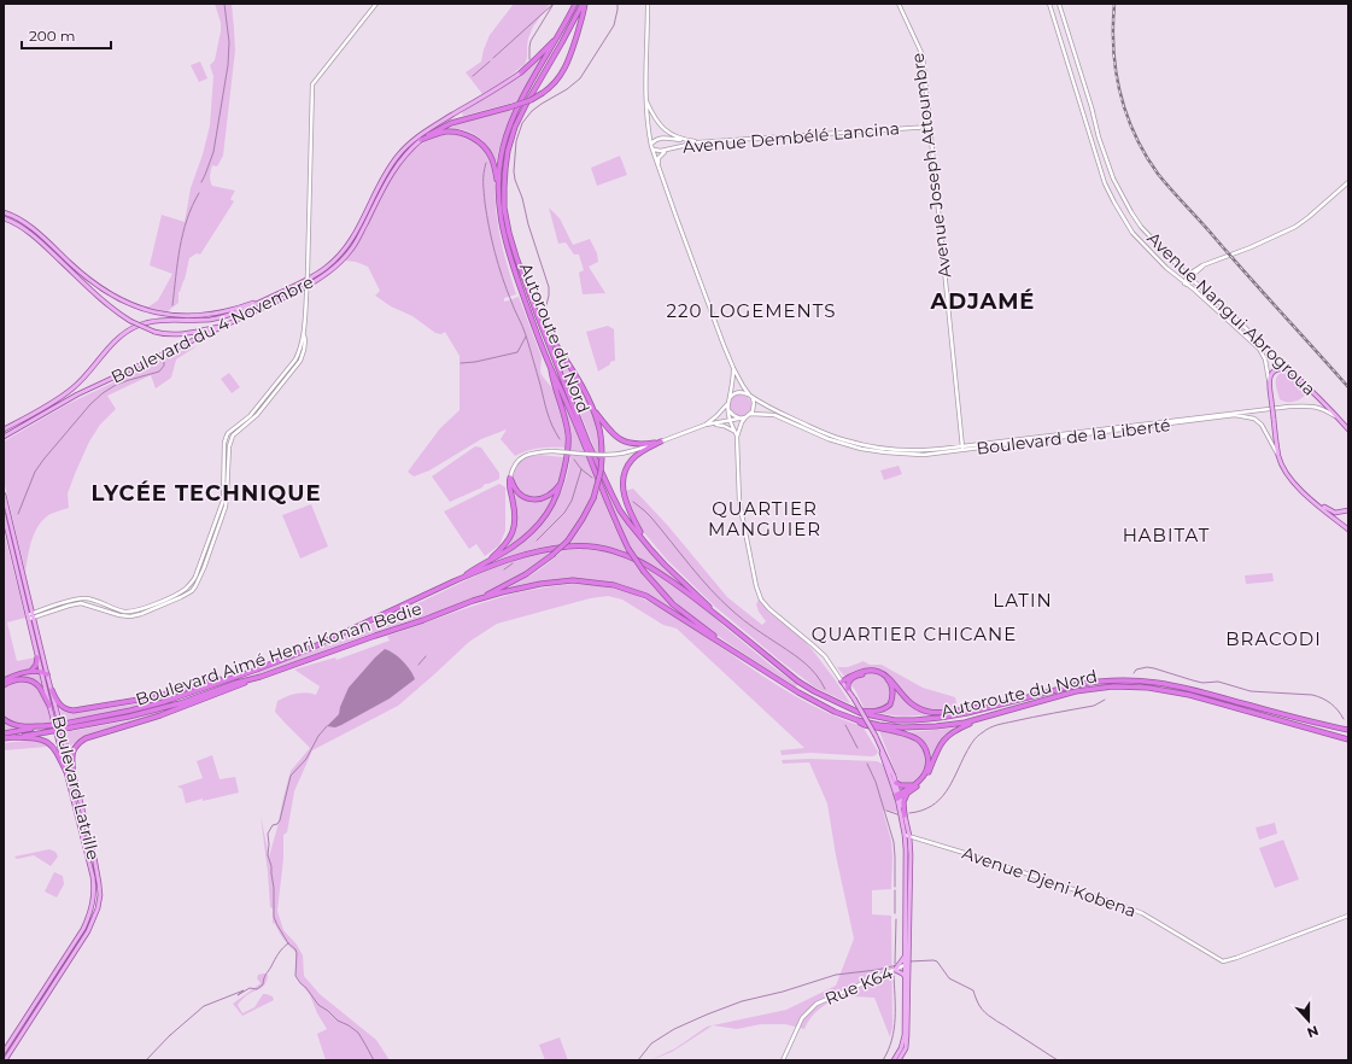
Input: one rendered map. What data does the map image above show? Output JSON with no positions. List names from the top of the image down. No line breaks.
{"streets":{"highway":["Autoroute du Nord","Boulevard Aimé Henri Konan Bedie"],"main road":["Avenue Nangui Abrogroua","Boulevard du 4 Novembre","Boulevard de la Liberté","Boulevard Latrille"],"street":["Avenue Dembélé Lancina","Avenue Joseph Attoumbre","Avenue Djeni Kobena","Rue K64"]},"crossings":[["Avenue Dembélé Lancina","Avenue Joseph Attoumbre"],["Avenue Joseph Attoumbre","Boulevard de la Liberté"],["Avenue Nangui Abrogroua","Boulevard de la Liberté"]],"districts":["ADJAMÉ","220 LOGEMENTS","LYCÉE TECHNIQUE","QUARTIER MANGUIER","HABITAT","LATIN","QUARTIER CHICANE","BRACODI"],"scale_bar":"200 m","north":"bottom"}
